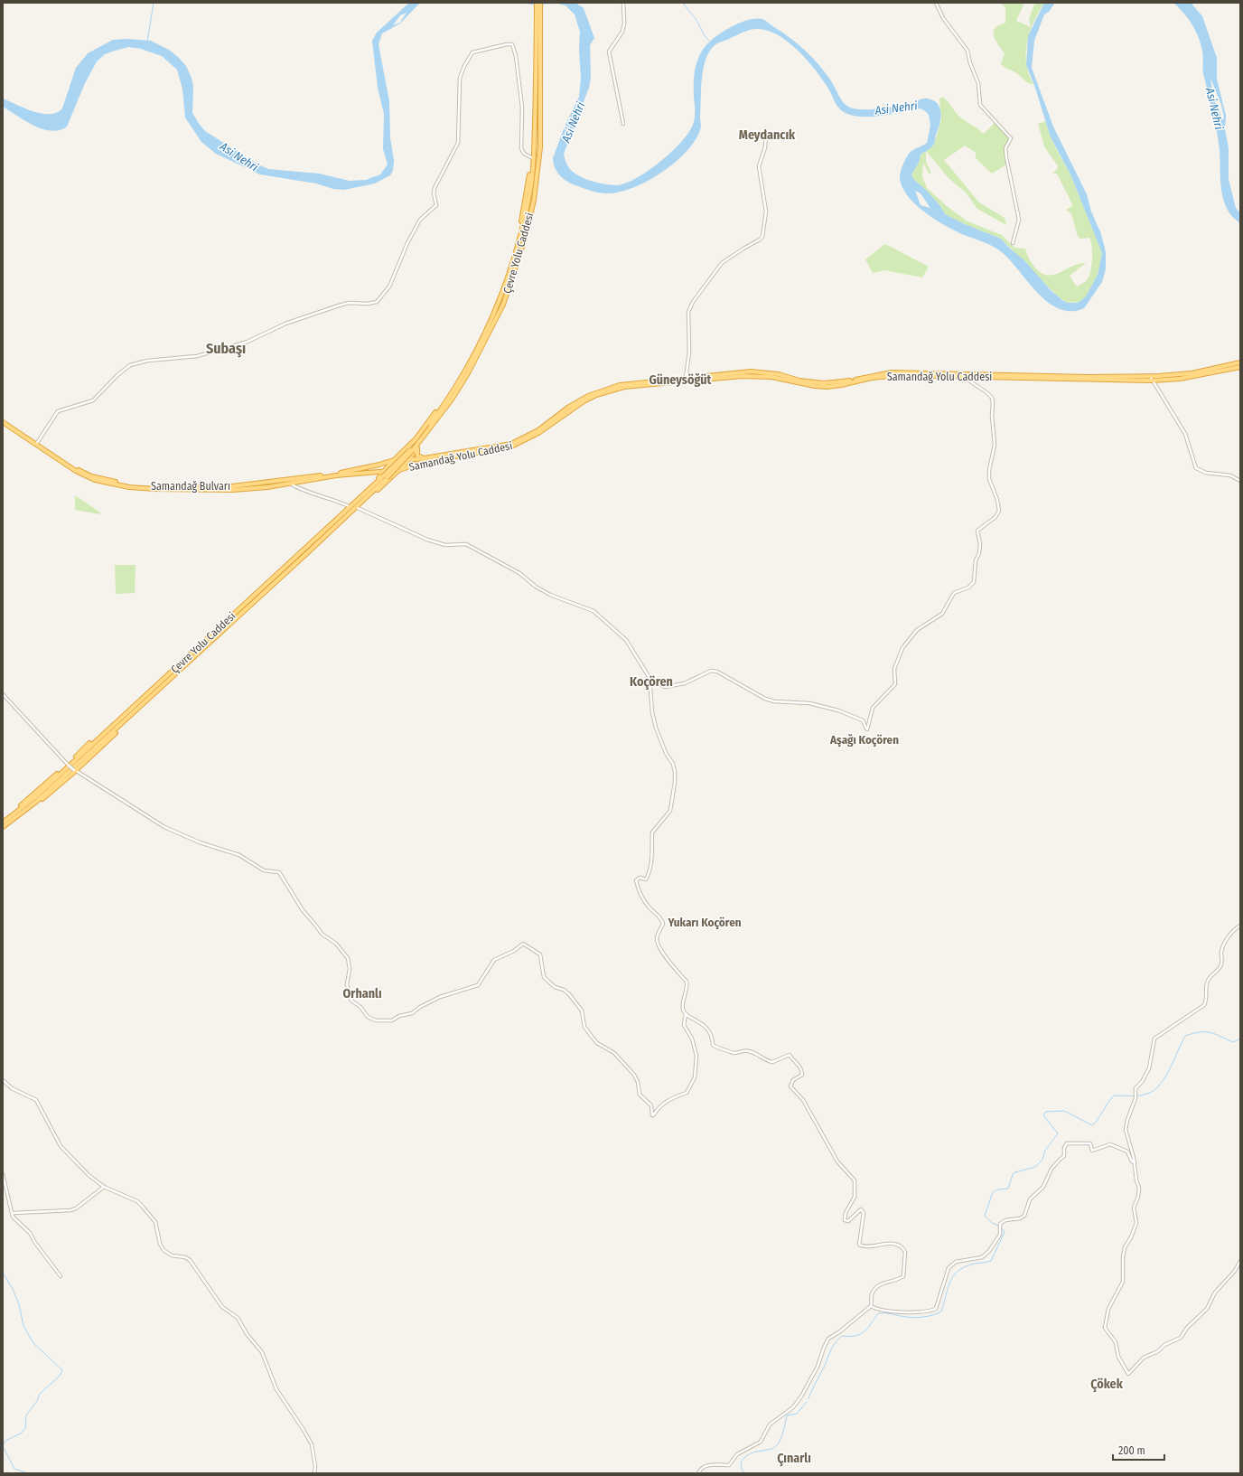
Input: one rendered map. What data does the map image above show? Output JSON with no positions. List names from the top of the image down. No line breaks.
{"streets":{"highway":["Çevre Yolu Caddesi","Samandağ Yolu Caddesi","Samandağ Bulvarı"]},"crossings":[["Samandağ Yolu Caddesi","Samandağ Bulvarı"]],"districts":["Meydancık","Subaşı","Güneysöğüt","Koçören","Aşağı Koçören","Yukarı Koçören","Orhanlı","Çökek","Çınarlı"],"water":["Asi Nehri"],"scale_bar":"200 m"}
